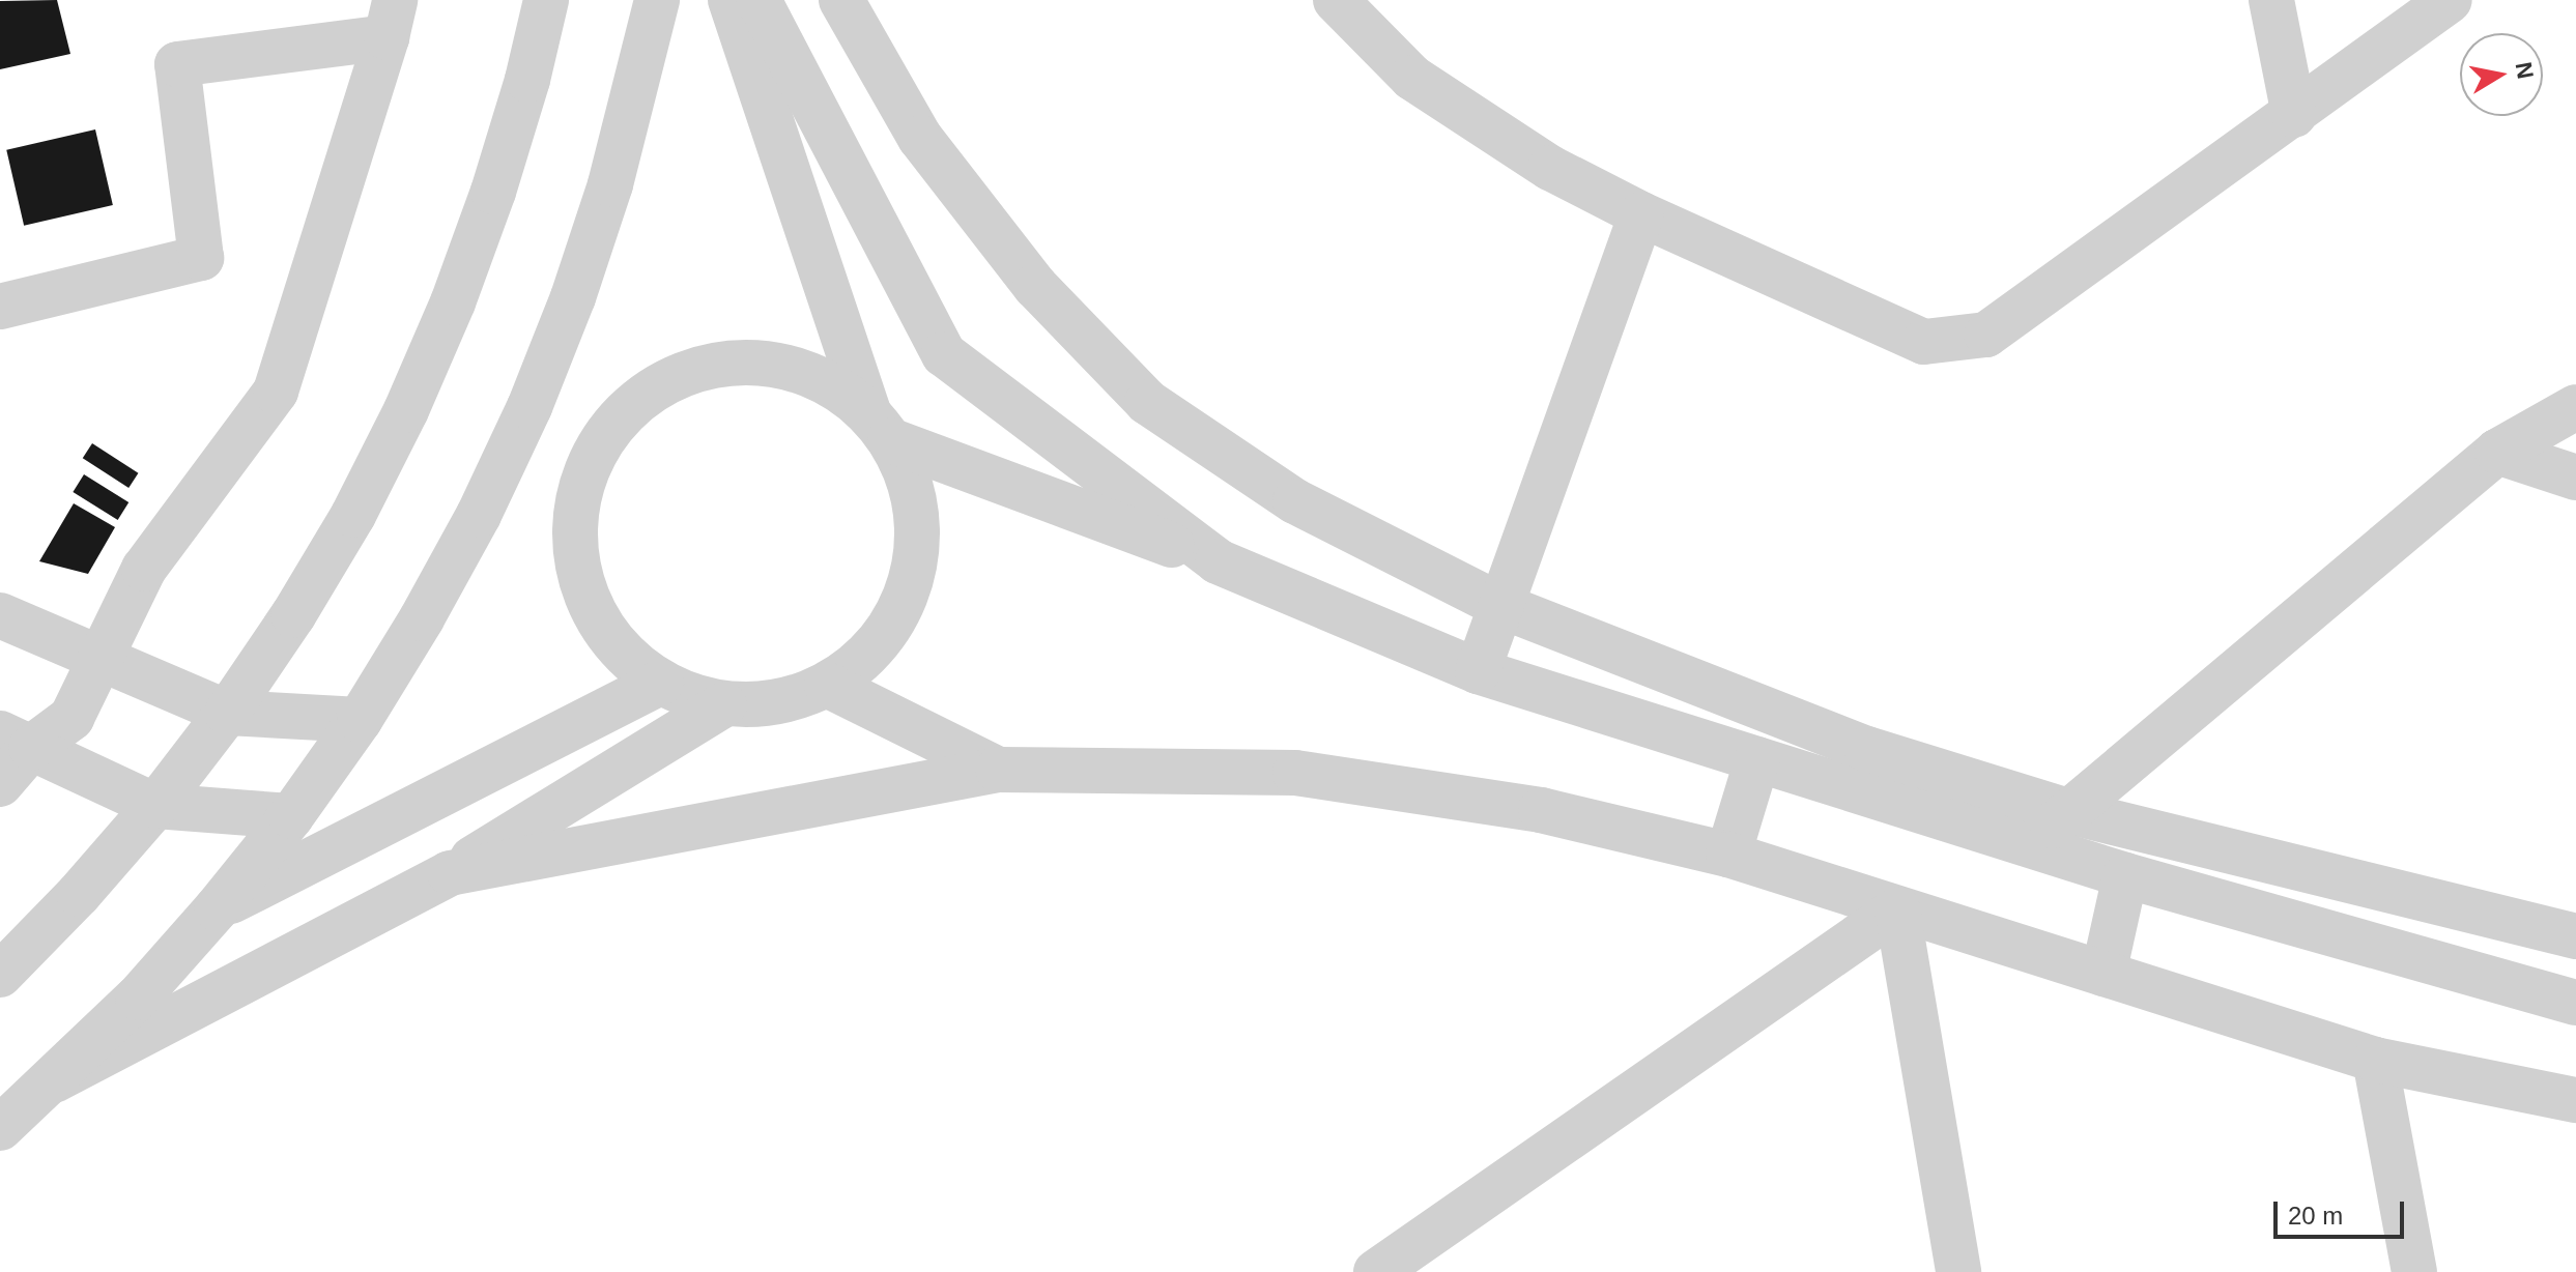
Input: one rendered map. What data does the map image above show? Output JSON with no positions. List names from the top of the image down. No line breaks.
{"scale_bar":"20 m","north":"right"}
